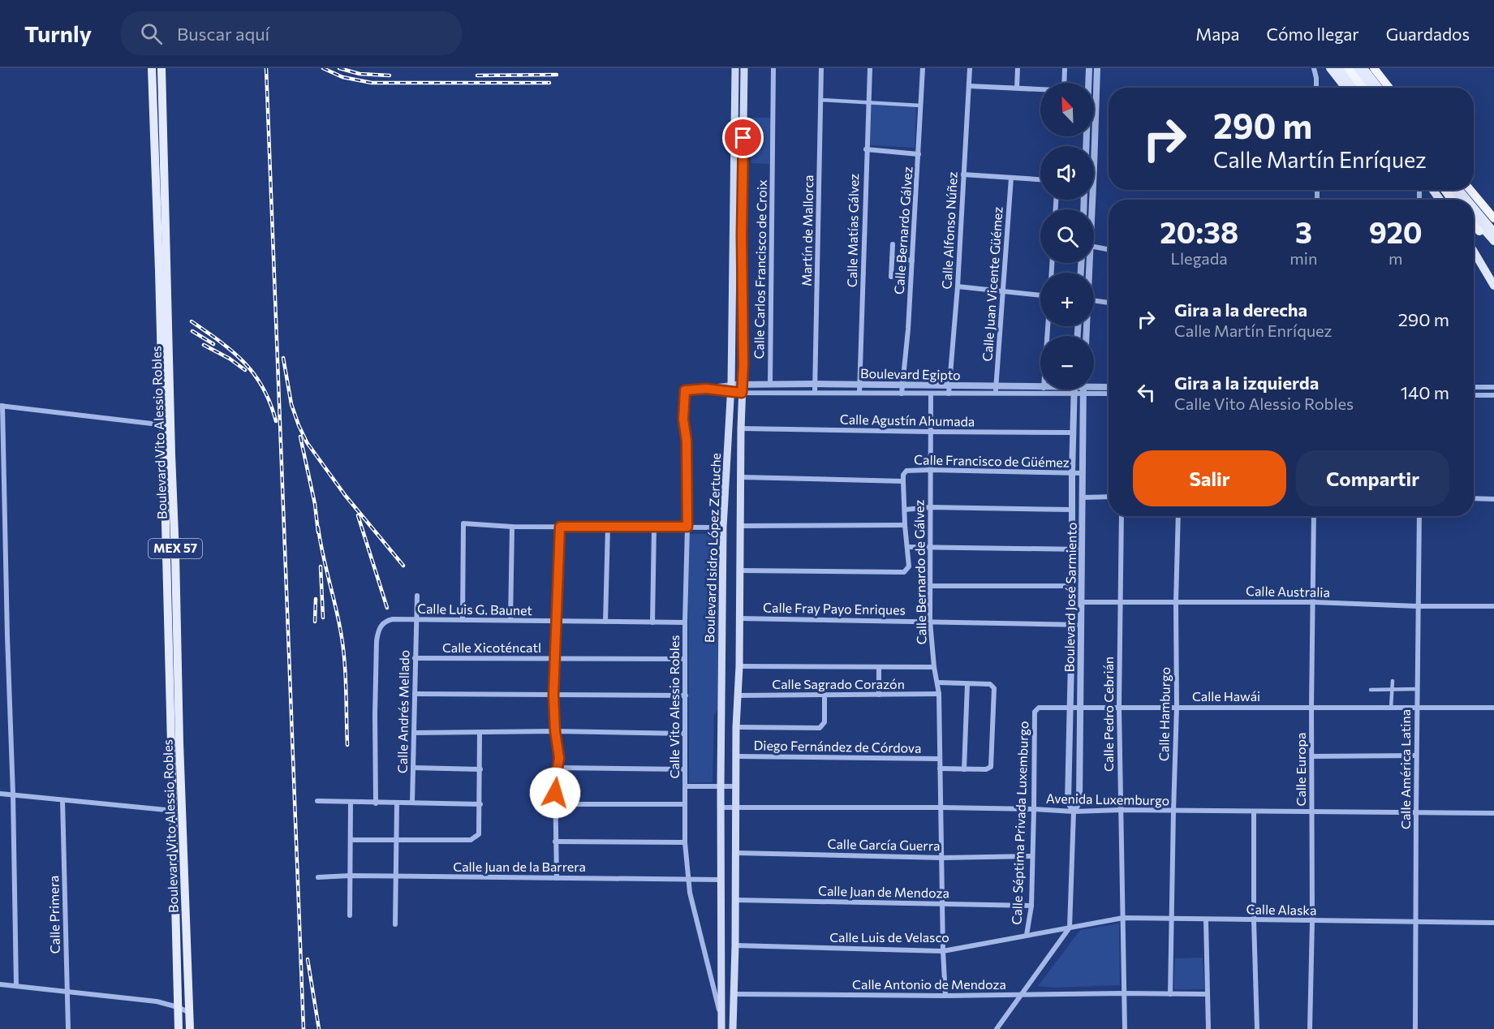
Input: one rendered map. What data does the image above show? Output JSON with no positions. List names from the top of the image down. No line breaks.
{"streets":{"main road":["Boulevard Vito Alessio Robles","Boulevard Isidro López Zertuche","MEX 57"],"street":["Martín de Mallorca","Calle Matías Gálvez","Calle Bernardo Gálvez","Calle Alfonso Núñez","Calle Carlos Francisco de Croix","Calle Juan Vicente Güémez","Boulevard Egipto","Calle Agustín Ahumada","Calle Francisco de Güémez","Calle Bernardo de Gálvez","Calle Australia","Boulevard José Sarmiento","Calle Fray Payo Enriques","Calle Luis G. Baunet","Calle Xicoténcatl","Calle Sagrado Corazón","Calle Hawái","Calle Vito Alessio Robles","Calle Andrés Mellado","Calle Pedro Cebrián","Calle Hamburgo","Diego Fernández de Córdova","Calle Europa","Calle América Latina","Avenida Luxemburgo","Calle Séptima Privada Luxemburgo","Calle García Guerra","Calle Juan de la Barrera","Calle Juan de Mendoza","Calle Alaska","Calle Primera","Calle Luis de Velasco","Calle Antonio de Mendoza"]},"crossings":[["Martín de Mallorca","Boulevard Egipto"],["Calle Matías Gálvez","Boulevard Egipto"],["Calle Bernardo Gálvez","Boulevard Egipto"],["Calle Alfonso Núñez","Boulevard Egipto"],["Calle Carlos Francisco de Croix","Boulevard Egipto"],["Calle Juan Vicente Güémez","Boulevard Egipto"],["Boulevard Egipto","Boulevard Isidro López Zertuche"],["Boulevard Egipto","Calle Bernardo de Gálvez"],["Boulevard Egipto","Boulevard José Sarmiento"],["Boulevard Egipto","Calle Vito Alessio Robles"],["Calle Agustín Ahumada","Boulevard Isidro López Zertuche"],["Calle Agustín Ahumada","Calle Bernardo de Gálvez"],["Calle Agustín Ahumada","Boulevard José Sarmiento"],["Calle Francisco de Güémez","Boulevard Isidro López Zertuche"],["Calle Francisco de Güémez","Calle Bernardo de Gálvez"],["Calle Francisco de Güémez","Boulevard José Sarmiento"],["Boulevard Isidro López Zertuche","Calle Fray Payo Enriques"],["Boulevard Isidro López Zertuche","Calle Sagrado Corazón"],["Boulevard Isidro López Zertuche","Calle Vito Alessio Robles"],["Boulevard Isidro López Zertuche","Diego Fernández de Córdova"],["Boulevard Isidro López Zertuche","Avenida Luxemburgo"],["Boulevard Isidro López Zertuche","Calle García Guerra"],["Boulevard Isidro López Zertuche","Calle Juan de la Barrera"],["Boulevard Isidro López Zertuche","Calle Juan de Mendoza"],["Boulevard Isidro López Zertuche","Calle Luis de Velasco"],["Boulevard Isidro López Zertuche","Calle Antonio de Mendoza"],["Calle Bernardo de Gálvez","Calle Fray Payo Enriques"],["Calle Bernardo de Gálvez","Calle Sagrado Corazón"],["Calle Bernardo de Gálvez","Diego Fernández de Córdova"],["Calle Bernardo de Gálvez","Avenida Luxemburgo"],["Calle Bernardo de Gálvez","Calle García Guerra"],["Calle Bernardo de Gálvez","Calle Juan de Mendoza"],["Calle Bernardo de Gálvez","Calle Luis de Velasco"],["Calle Bernardo de Gálvez","Calle Antonio de Mendoza"],["Calle Australia","Boulevard José Sarmiento"],["Calle Australia","Calle Pedro Cebrián"],["Calle Australia","Calle Hamburgo"],["Calle Australia","Calle Europa"],["Calle Australia","Calle América Latina"],["Boulevard José Sarmiento","Calle Fray Payo Enriques"],["Boulevard José Sarmiento","Calle Hawái"],["Boulevard José Sarmiento","Avenida Luxemburgo"],["Boulevard José Sarmiento","Calle Alaska"],["Boulevard José Sarmiento","Calle Luis de Velasco"],["Calle Luis G. Baunet","Calle Vito Alessio Robles"],["Calle Luis G. Baunet","Calle Andrés Mellado"],["Calle Xicoténcatl","Calle Vito Alessio Robles"],["Calle Xicoténcatl","Calle Andrés Mellado"],["Calle Hawái","Calle Pedro Cebrián"],["Calle Hawái","Calle Hamburgo"],["Calle Hawái","Calle Europa"],["Calle Hawái","Calle América Latina"],["Calle Hawái","Calle Séptima Privada Luxemburgo"],["Calle Vito Alessio Robles","Calle Juan de la Barrera"],["Calle Pedro Cebrián","Avenida Luxemburgo"],["Calle Pedro Cebrián","Calle Alaska"],["Calle Pedro Cebrián","Calle Antonio de Mendoza"],["Calle Hamburgo","Avenida Luxemburgo"],["Calle Hamburgo","Calle Alaska"],["Calle Hamburgo","Calle Antonio de Mendoza"],["Calle Europa","Avenida Luxemburgo"],["Calle Europa","Calle Alaska"],["Calle América Latina","Avenida Luxemburgo"],["Calle América Latina","Calle Alaska"],["Avenida Luxemburgo","Calle Séptima Privada Luxemburgo"],["Calle Séptima Privada Luxemburgo","Calle García Guerra"],["Calle Séptima Privada Luxemburgo","Calle Juan de Mendoza"],["Calle Séptima Privada Luxemburgo","Calle Luis de Velasco"],["Calle Alaska","Calle Luis de Velasco"]],"north":"top left","page":{"header":"Turnly","search":"Buscar aquí","nav":["Mapa","Cómo llegar","Guardados"],"map_buttons":["+","−"],"turn":["290 m","Calle Martín Enríquez"],"eta":["20:38","Llegada","3","min","920","m"],"list":[{"name":"Gira a la derecha","note":"Calle Martín Enríquez","value":"290 m"},{"name":"Gira a la izquierda","note":"Calle Vito Alessio Robles","value":"140 m"}],"buttons":["Salir","Compartir"]}}
